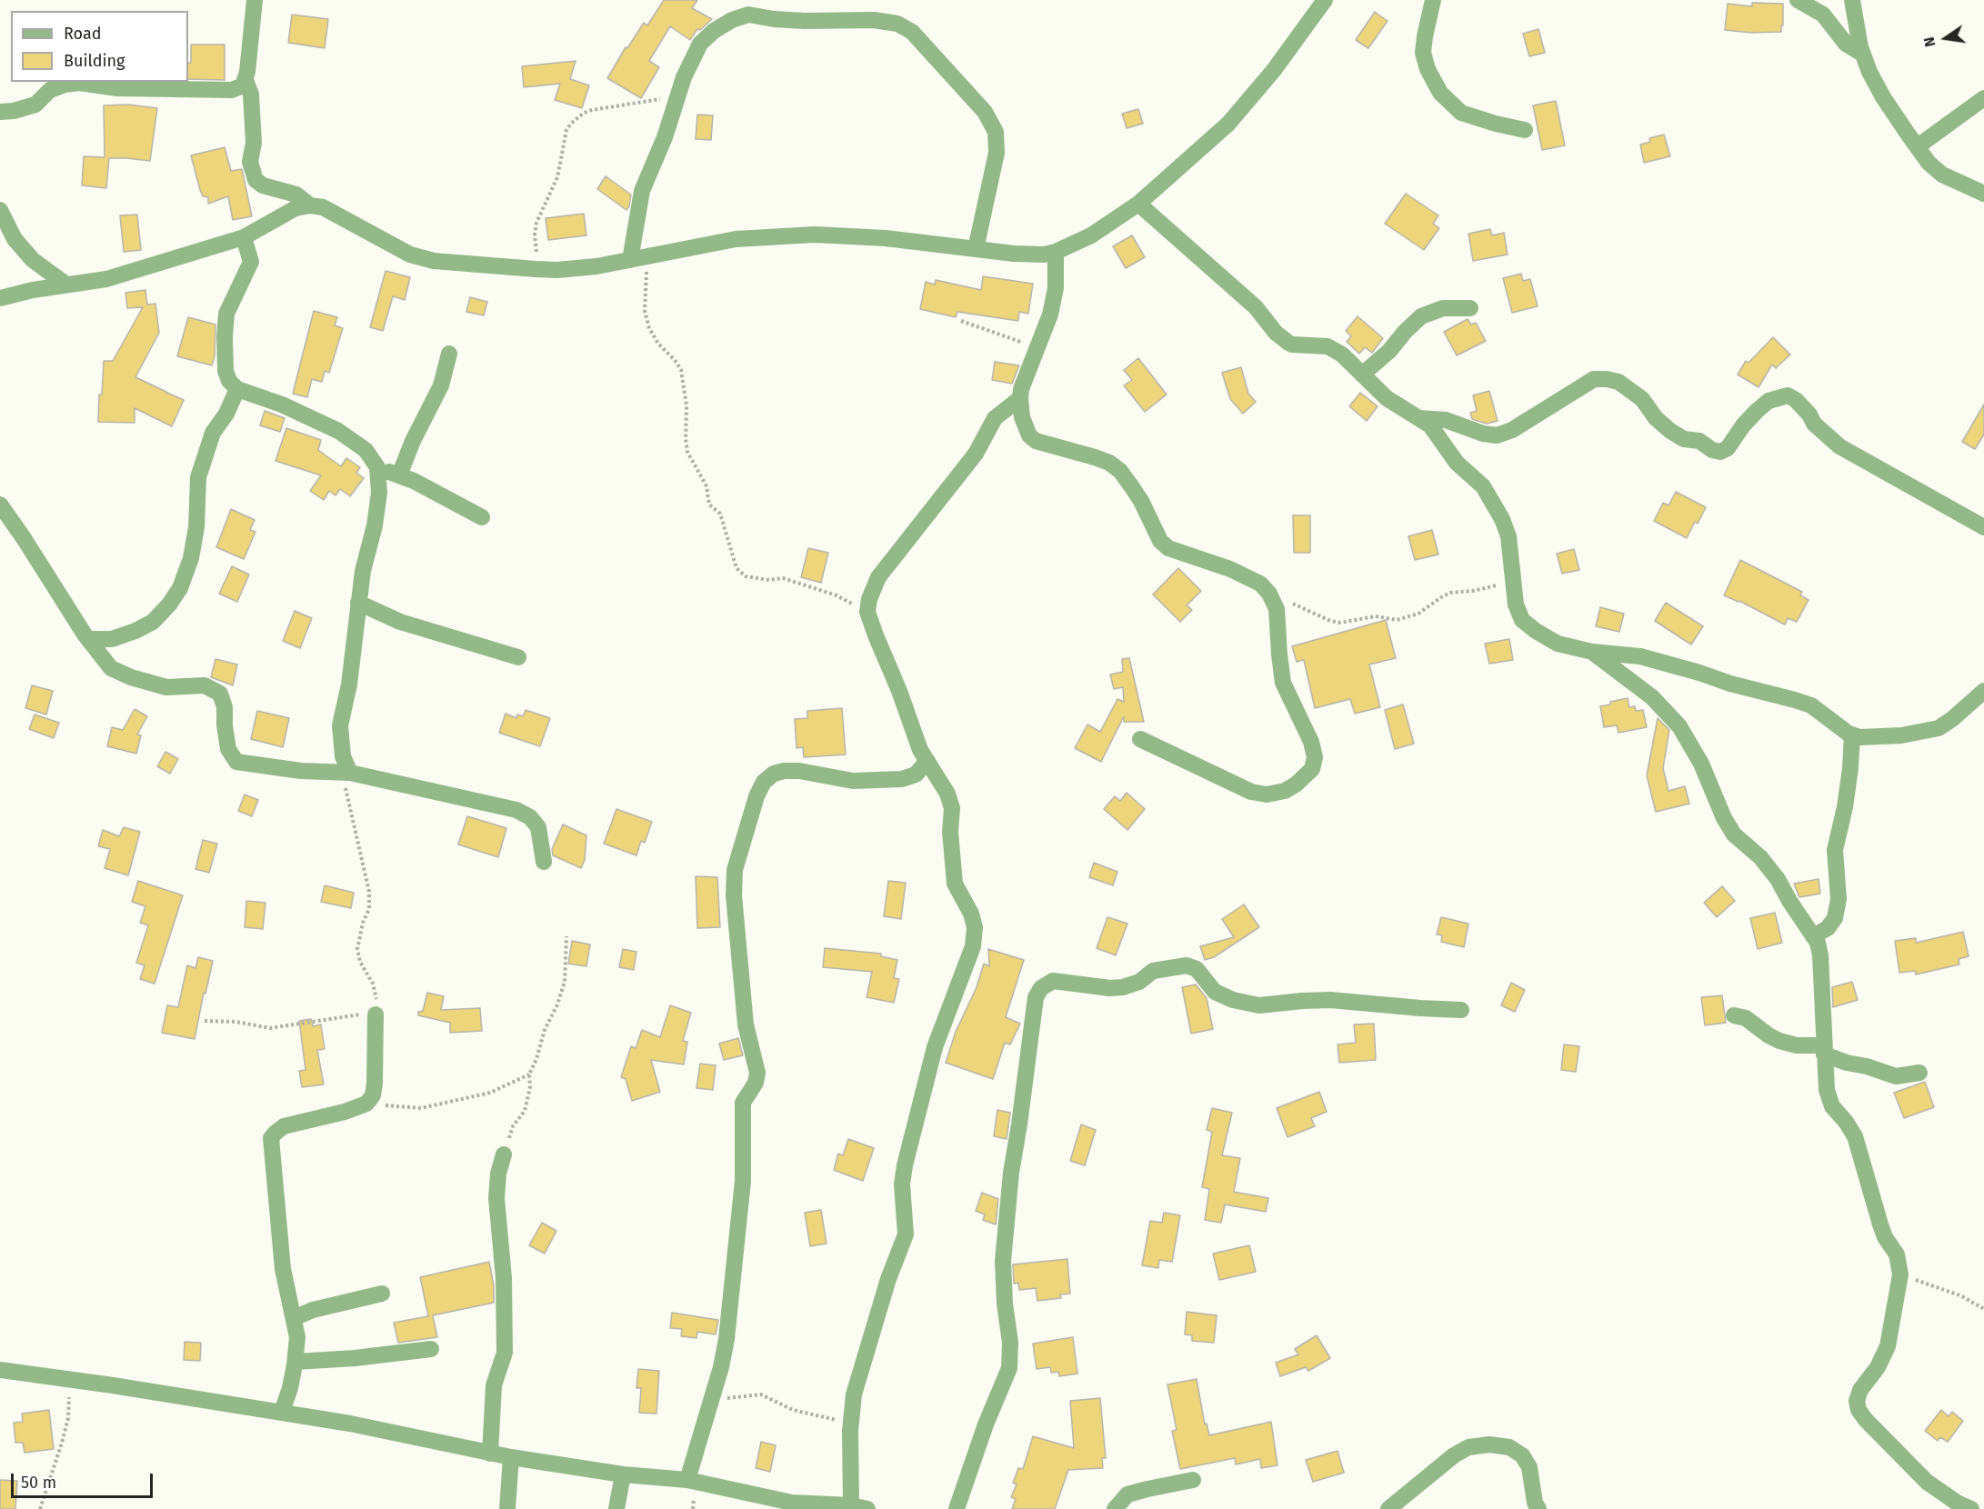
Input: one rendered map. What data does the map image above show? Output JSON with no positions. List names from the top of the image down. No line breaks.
{"legend":["Road","Building"],"scale_bar":"50 m","north":"left"}
